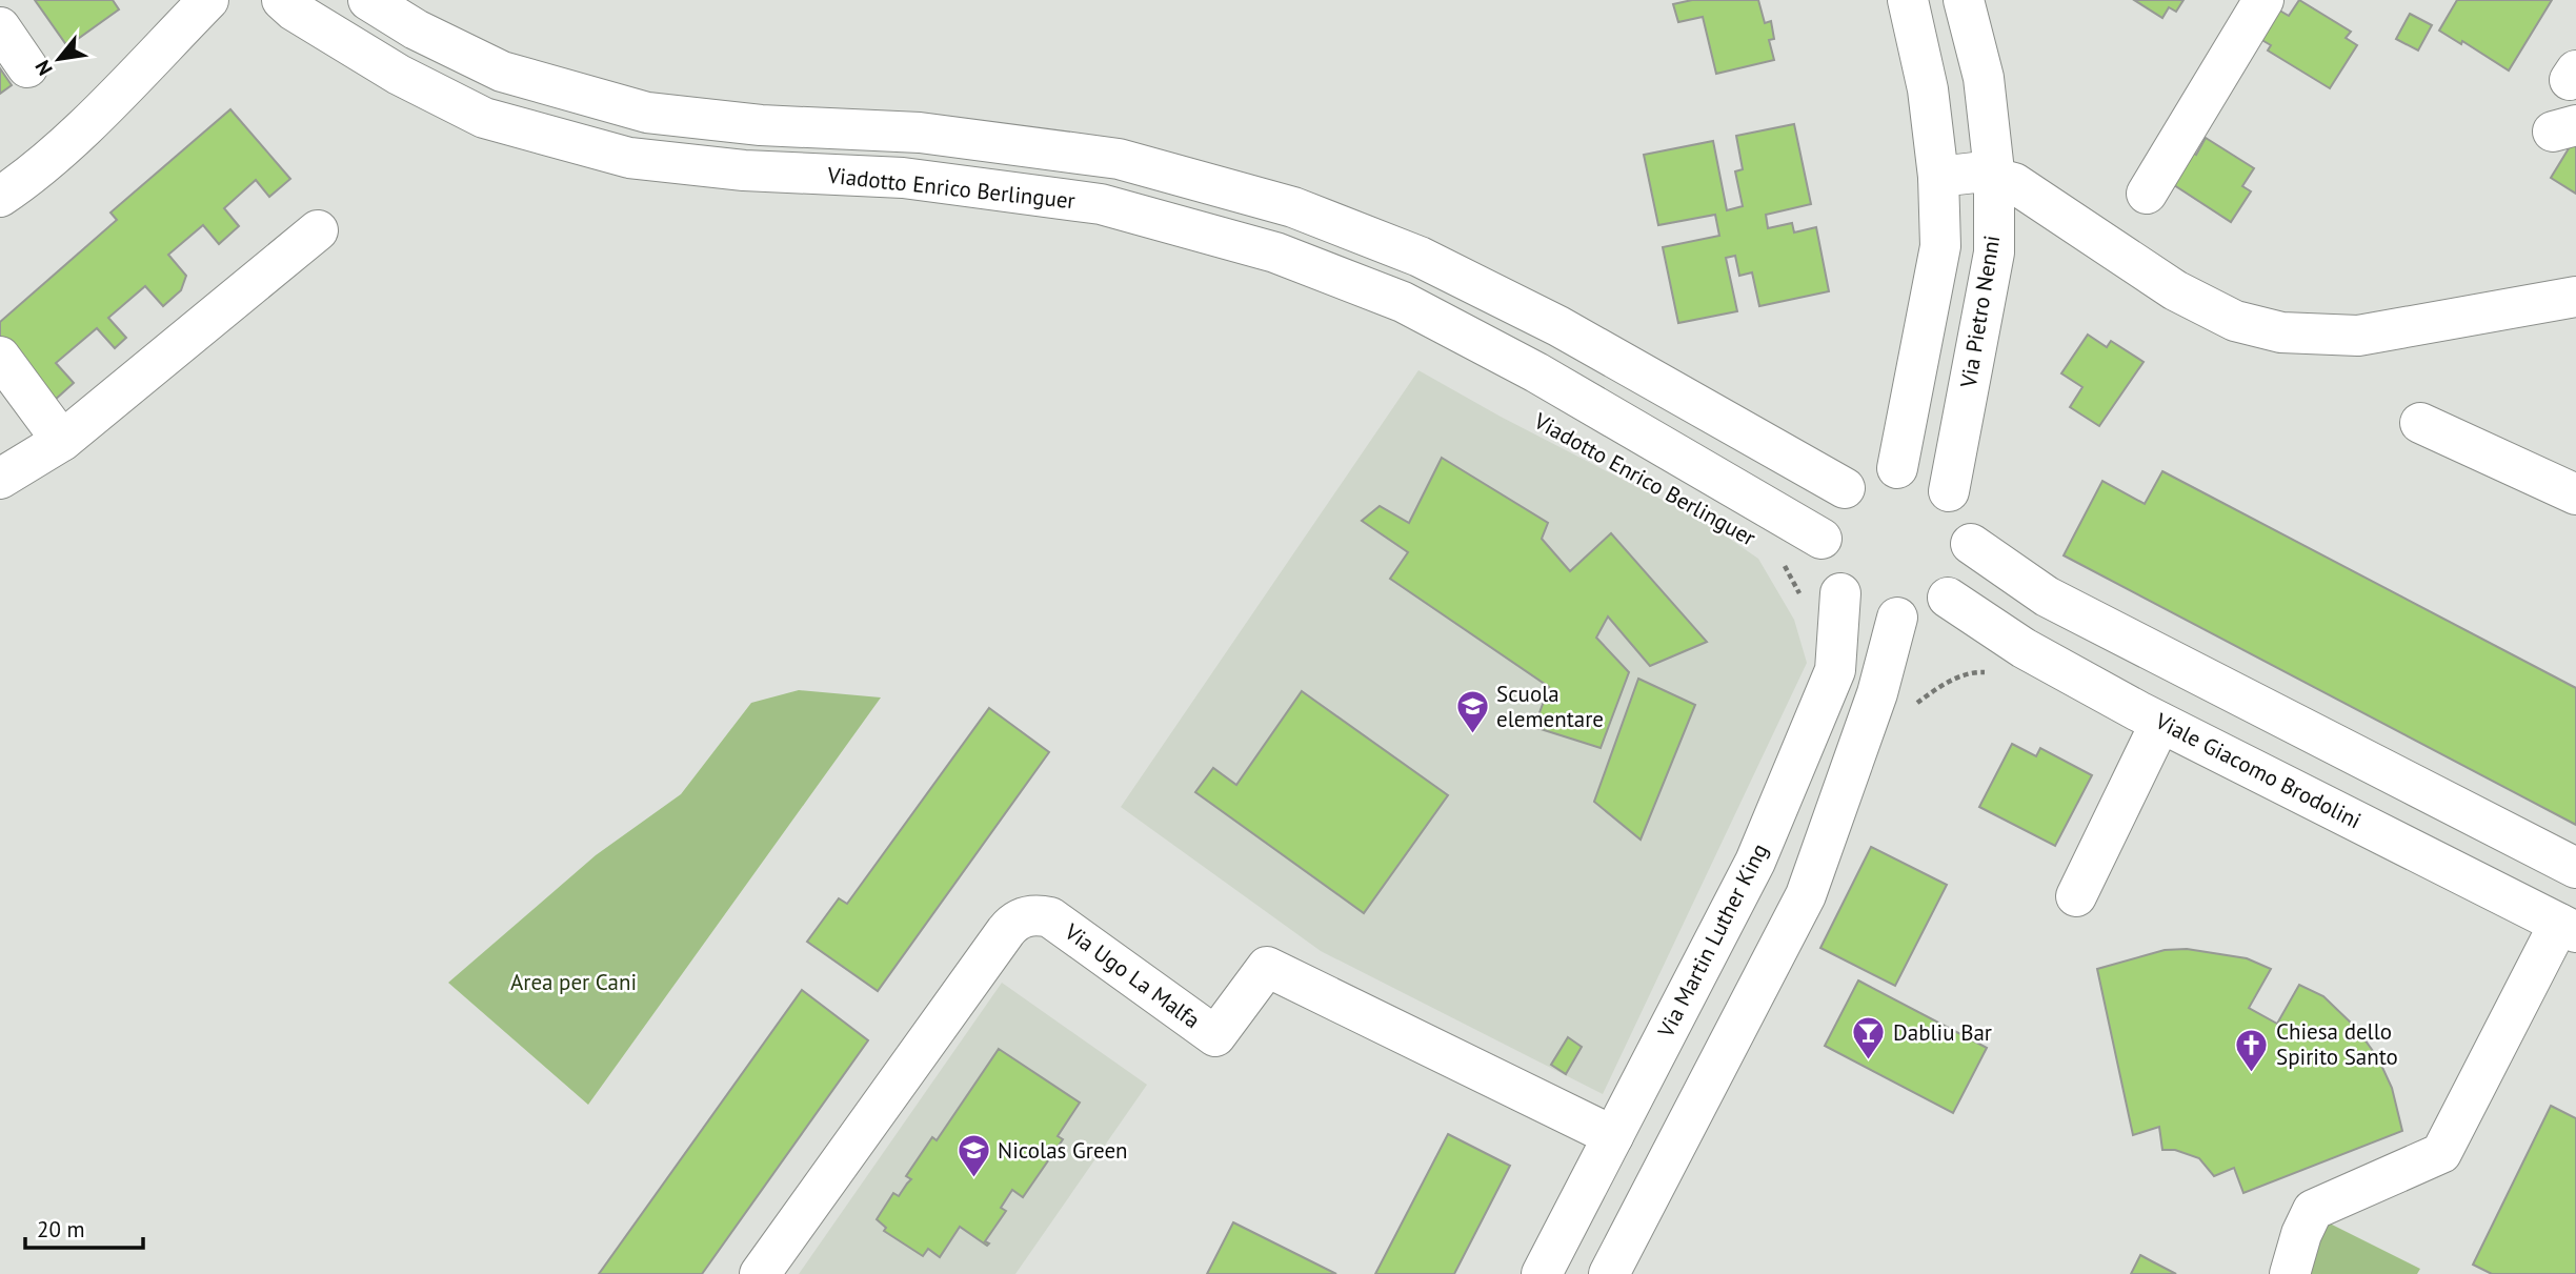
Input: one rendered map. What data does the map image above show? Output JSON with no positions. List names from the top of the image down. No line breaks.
{"streets":{"street":["Viadotto Enrico Berlinguer","Via Pietro Nenni","Viale Giacomo Brodolini","Via Martin Luther King","Via Ugo La Malfa"]},"crossings":[["Viadotto Enrico Berlinguer","Via Pietro Nenni"],["Viadotto Enrico Berlinguer","Viale Giacomo Brodolini"],["Viadotto Enrico Berlinguer","Via Martin Luther King"],["Via Pietro Nenni","Viale Giacomo Brodolini"],["Via Pietro Nenni","Via Martin Luther King"],["Viale Giacomo Brodolini","Via Martin Luther King"],["Via Martin Luther King","Via Ugo La Malfa"]],"parks":["Area per Cani"],"places":{"school or university":["Scuola elementare","Nicolas Green"],"bar":["Dabliu Bar"],"church":["Chiesa dello Spirito Santo"]},"scale_bar":"20 m","north":"bottom left"}
